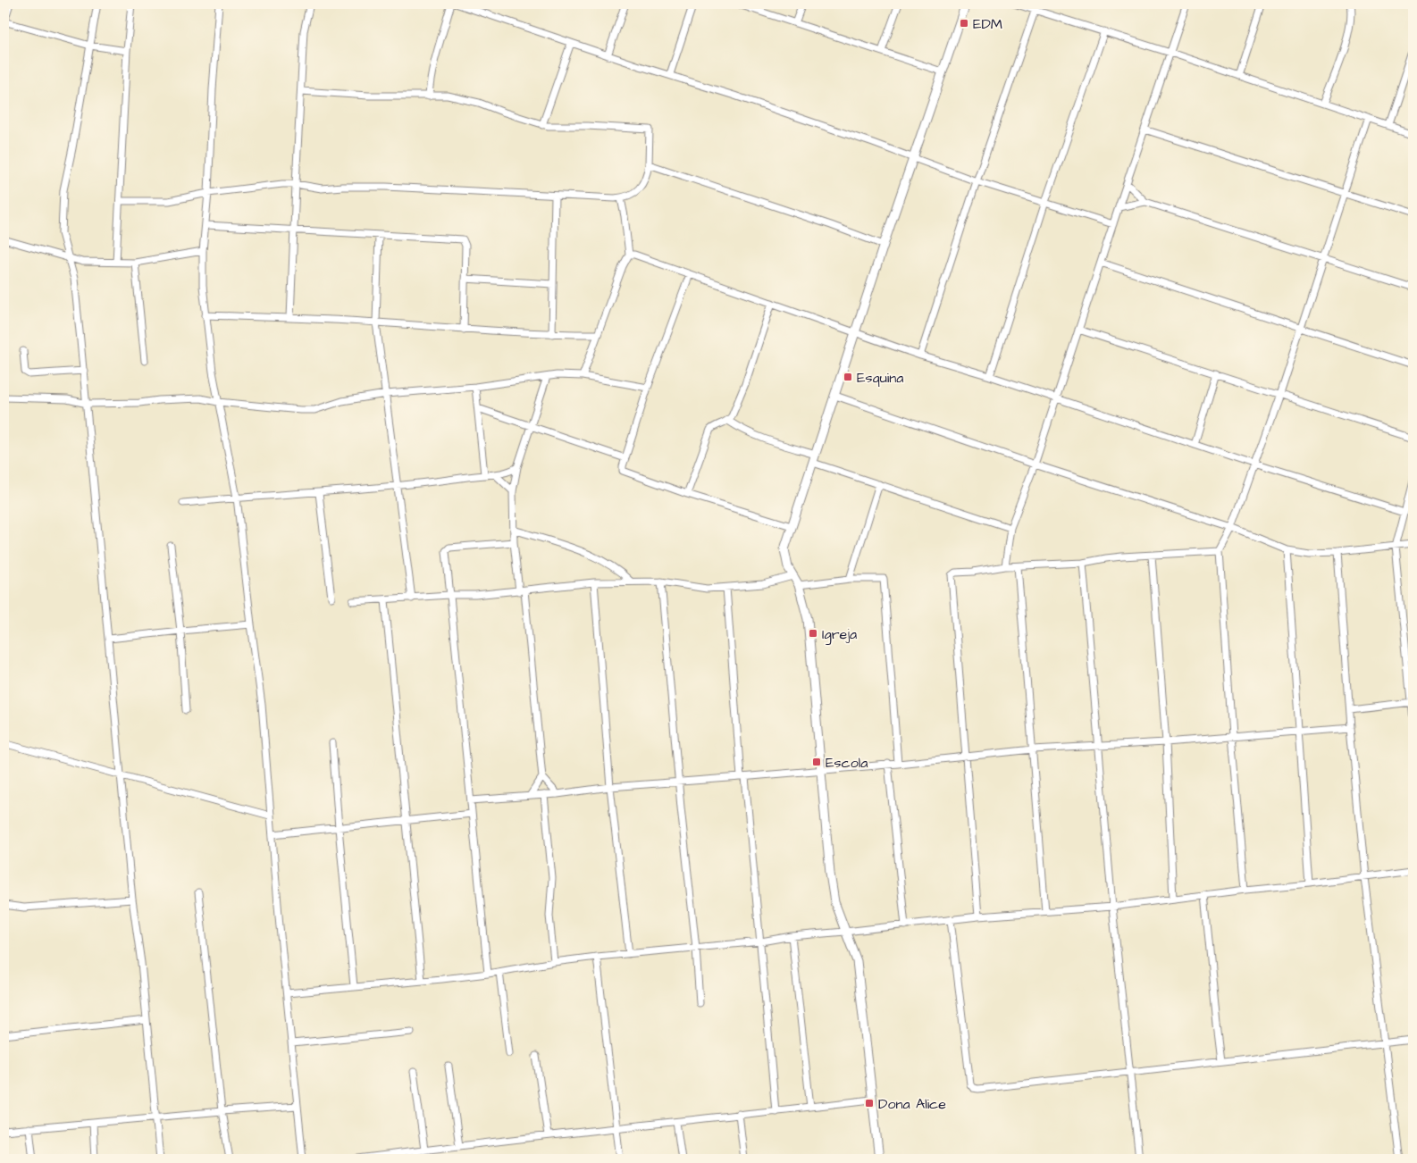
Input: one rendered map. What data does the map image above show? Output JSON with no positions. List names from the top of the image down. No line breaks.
{"places":{"transit":["EDM","Esquina","Igreja","Escola","Dona Alice"]}}
